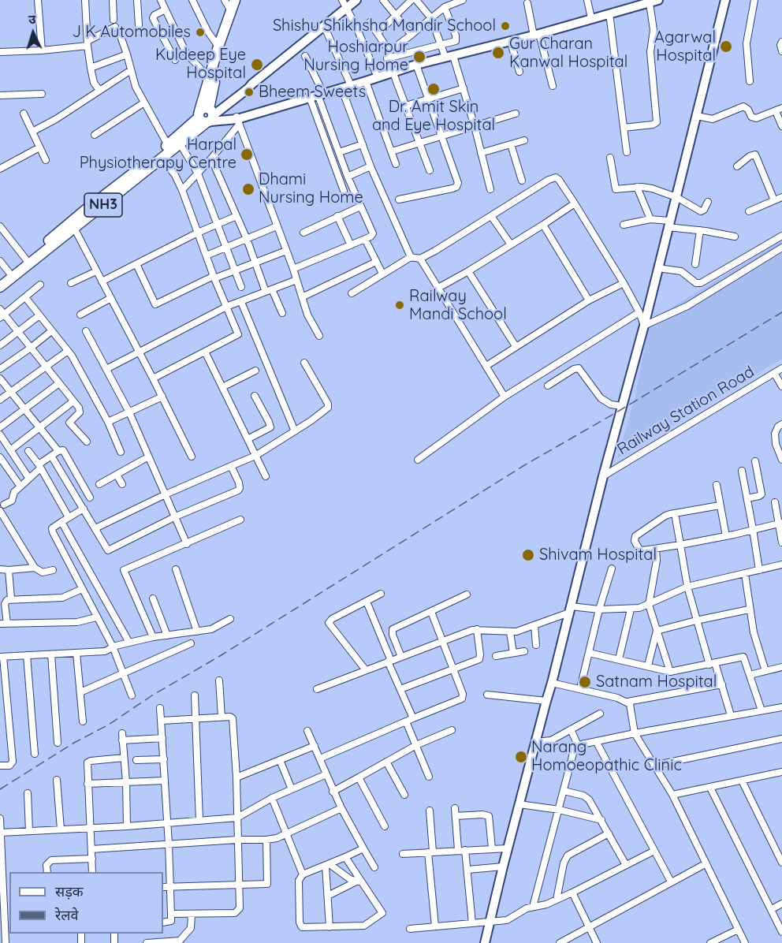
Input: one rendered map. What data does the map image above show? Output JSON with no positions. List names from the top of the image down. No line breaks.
{"streets":{"highway":["NH3"],"street":["Railway Station Road"]},"places":["Shishu Shikhsha Mandir School","J K Automobiles","Agarwal Hospital","Gur Charan Kanwal Hospital","Hoshiarpur Nursing Home","Kuldeep Eye Hospital","Dr. Amit Skin and Eye Hospital","Bheem Sweets","Harpal Physiotherapy Centre","Dhami Nursing Home","Railway Mandi School","Shivam Hospital","Satnam Hospital","Narang Homoeopathic Clinic"],"legend":["सड़क","रेलवे"],"north":"top"}
